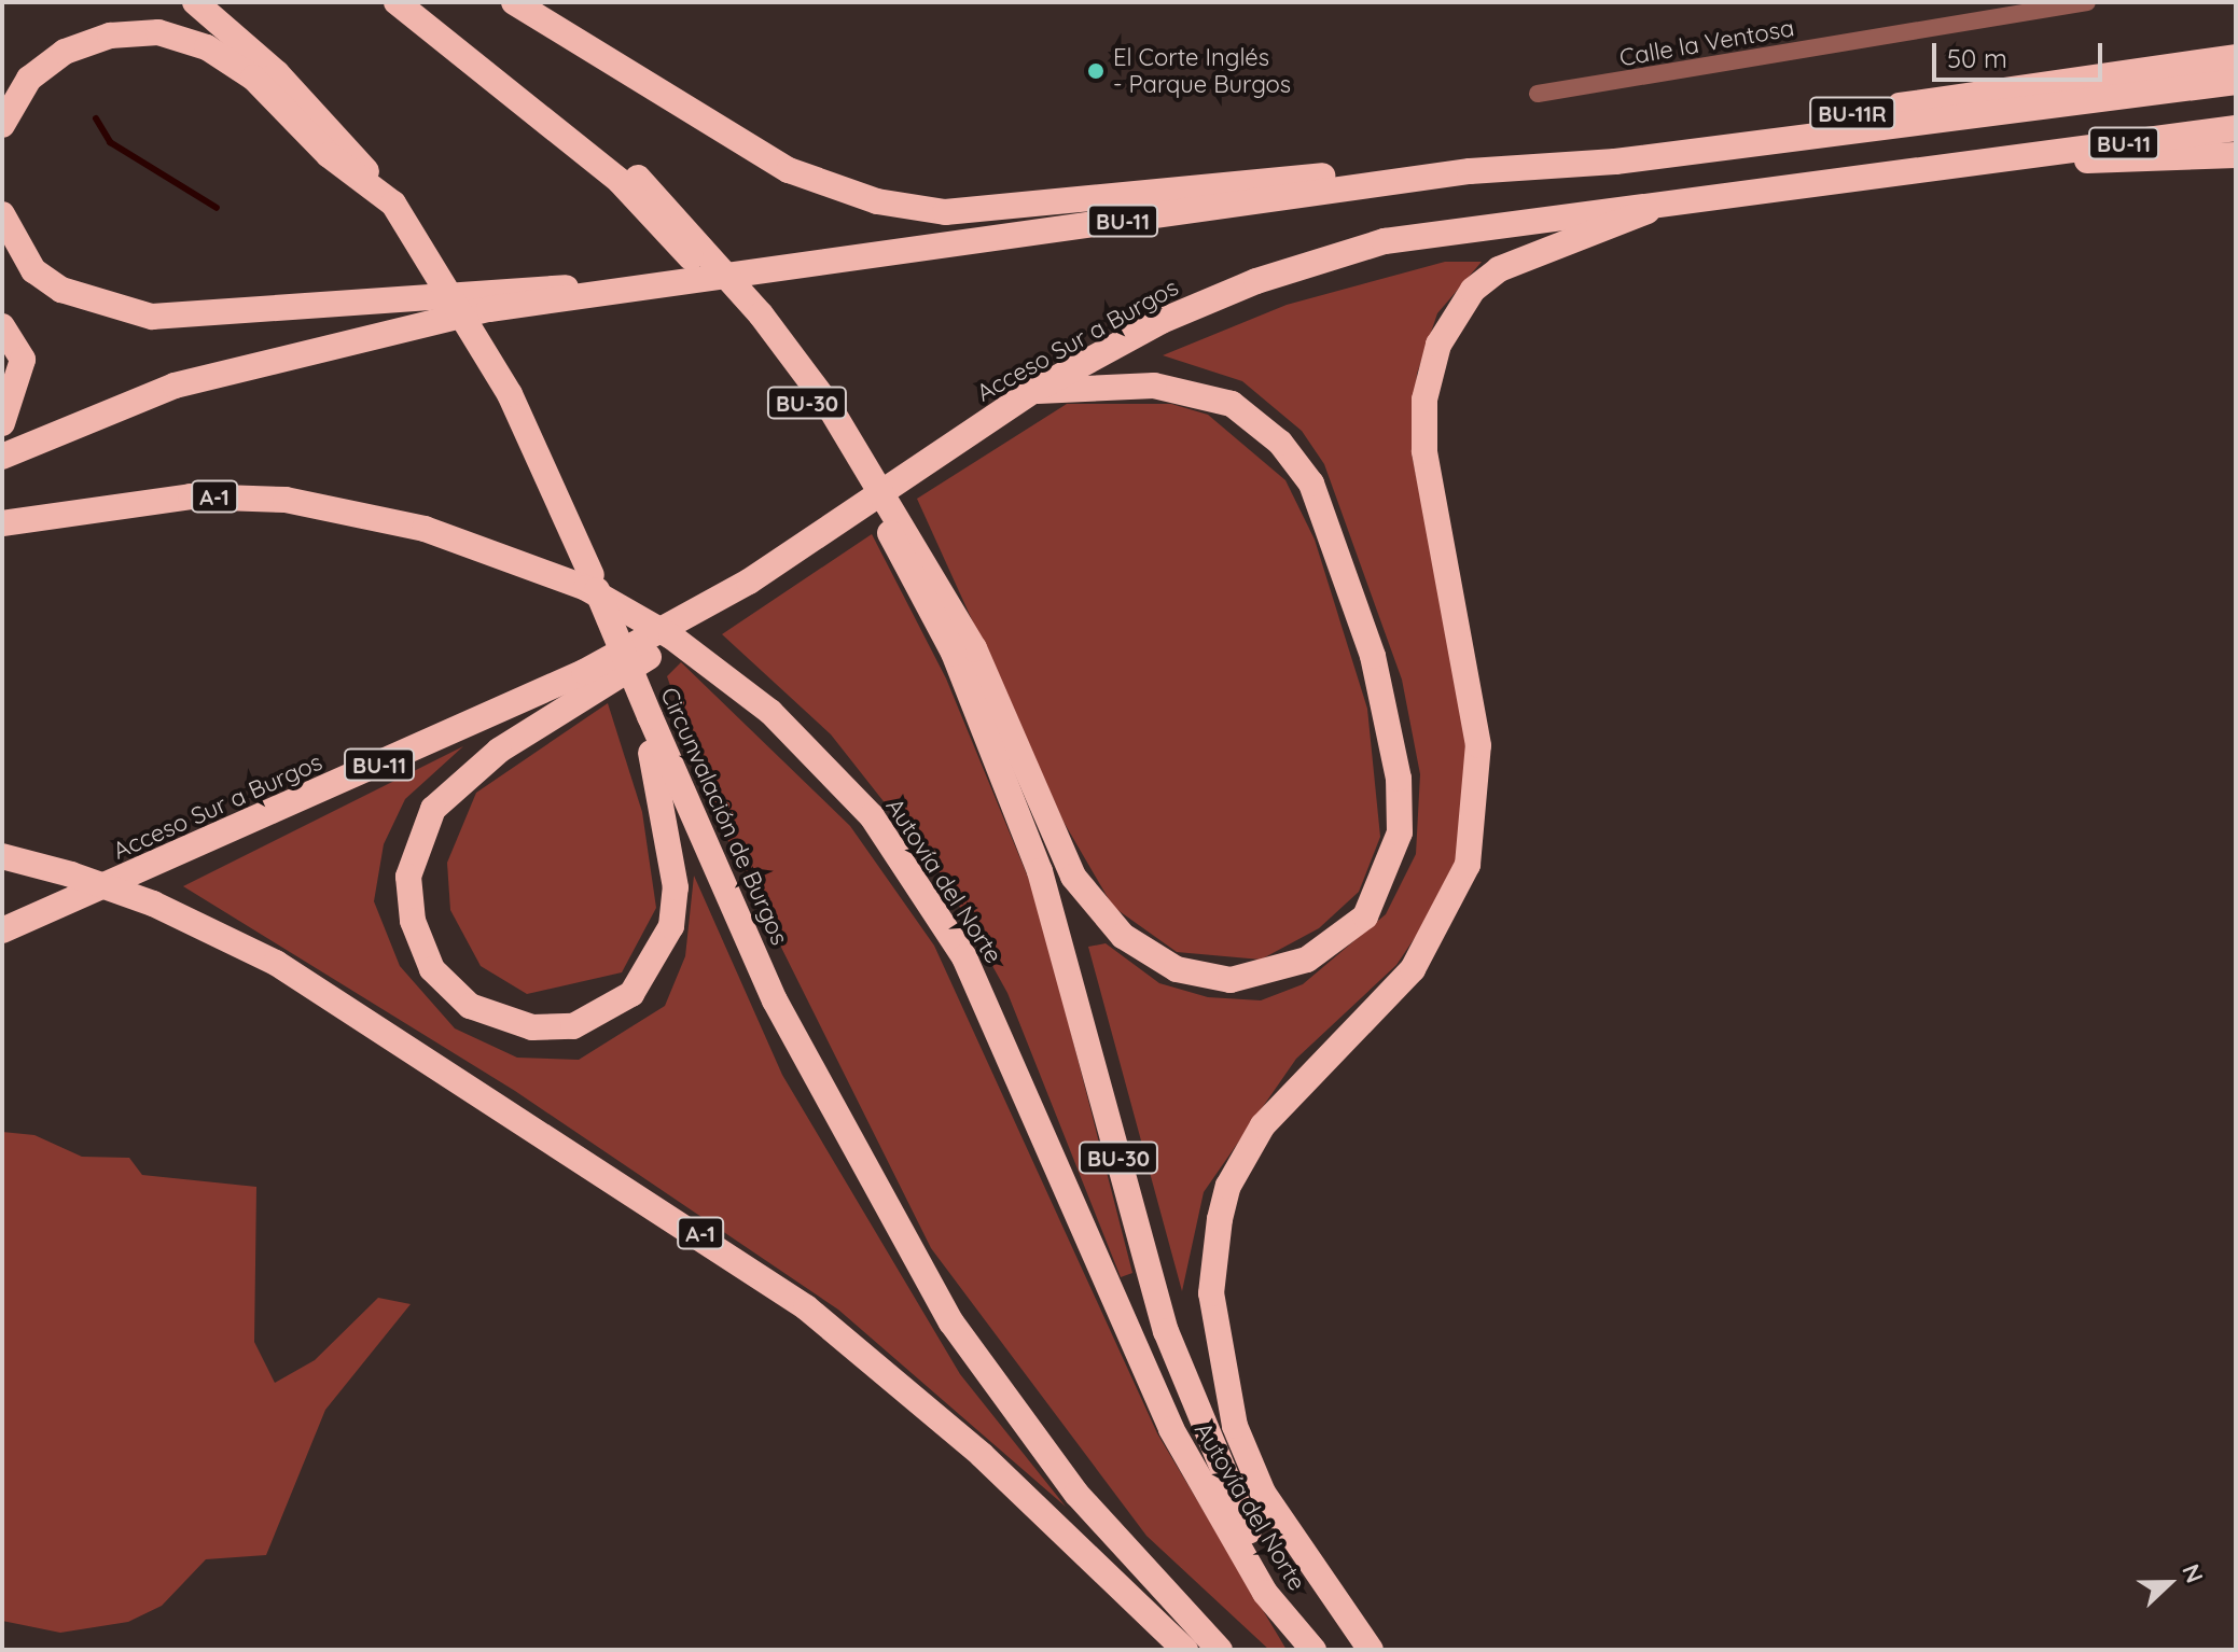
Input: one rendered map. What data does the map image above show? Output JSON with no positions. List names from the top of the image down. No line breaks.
{"streets":{"highway":["BU-11R","BU-11","Acceso Sur a Burgos","BU-30","A-1","Circunvalación de Burgos","Autovía del Norte"],"street":["Calle la Ventosa"]},"crossings":[["BU-11R","BU-11"],["BU-30","Autovía del Norte"]],"places":["El Corte Inglés - Parque Burgos"],"scale_bar":"50 m","north":"right"}
